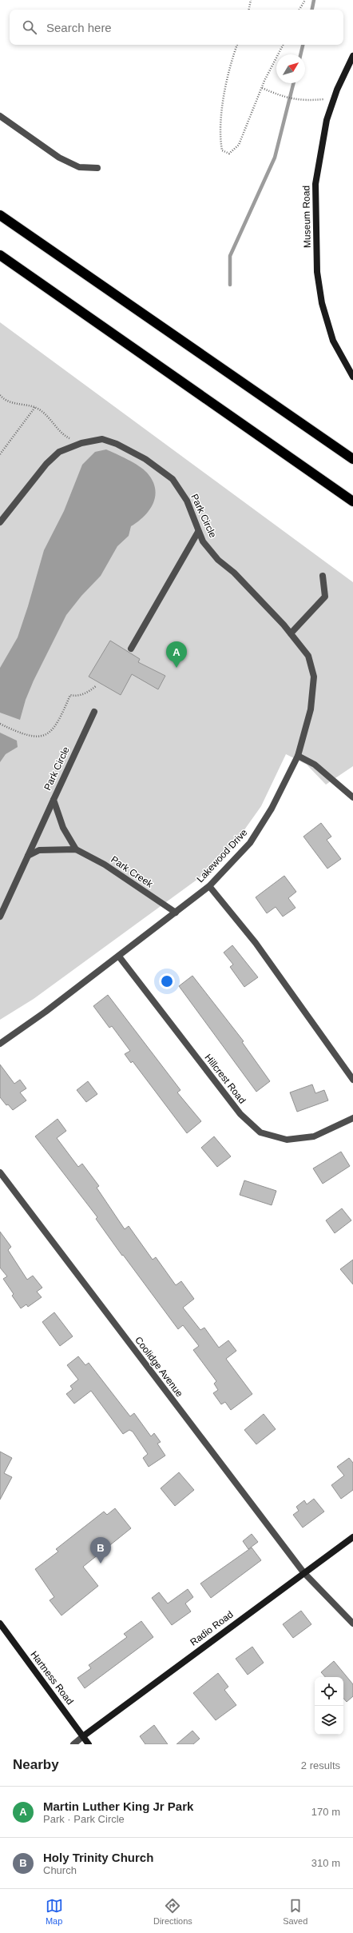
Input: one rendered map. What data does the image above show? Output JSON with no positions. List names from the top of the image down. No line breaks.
{"streets":{"street":["Museum Road","Park Circle","Lakewood Drive","Park Creek","Hillcrest Road","Coolidge Avenue","Radio Road","Hartness Road"]},"crossings":[["Park Circle","Lakewood Drive"],["Park Circle","Park Creek"],["Lakewood Drive","Park Creek"],["Lakewood Drive","Hillcrest Road"],["Coolidge Avenue","Radio Road"],["Radio Road","Hartness Road"]],"north":"top right","page":{"search":"Search here","pins":["A","B"],"heading":["Nearby","2 results"],"list":[{"mark":"A","name":"Martin Luther King Jr Park","note":"Park · Park Circle","value":"170 m"},{"mark":"B","name":"Holy Trinity Church","note":"Church","value":"310 m"}],"nav":["Map","Directions","Saved"]}}
